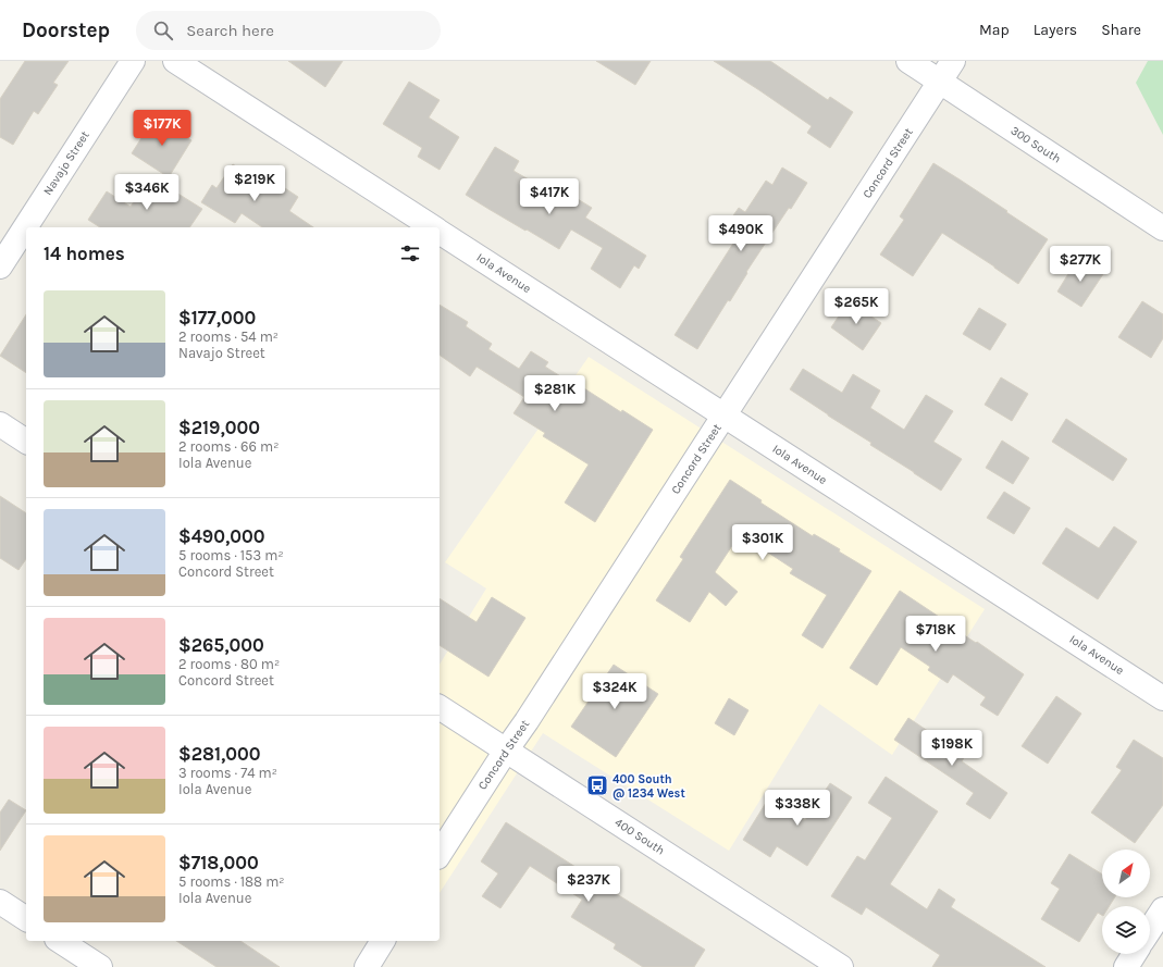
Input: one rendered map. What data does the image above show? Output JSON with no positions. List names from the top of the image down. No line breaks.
{"streets":{"street":["300 South","Navajo Street","Concord Street","Iola Avenue","400 South"]},"crossings":[["300 South","Concord Street"],["Concord Street","Iola Avenue"],["Concord Street","400 South"]],"places":{"bus stop":["400 South @ 1234 West"]},"north":"top right","page":{"header":"Doorstep","search":"Search here","nav":["Map","Layers","Share"],"price":["$177K","$219K","$346K","$417K","$490K","$277K","$265K","$281K","$301K","$718K","$324K","$198K","$338K","$237K"],"heading":"14 homes","list":[{"name":"$177,000","note":"2 rooms · 54 m² · Navajo Street"},{"name":"$219,000","note":"2 rooms · 66 m² · Iola Avenue"},{"name":"$490,000","note":"5 rooms · 153 m² · Concord Street"},{"name":"$265,000","note":"2 rooms · 80 m² · Concord Street"},{"name":"$281,000","note":"3 rooms · 74 m² · Iola Avenue"},{"name":"$718,000","note":"5 rooms · 188 m² · Iola Avenue"}]}}
